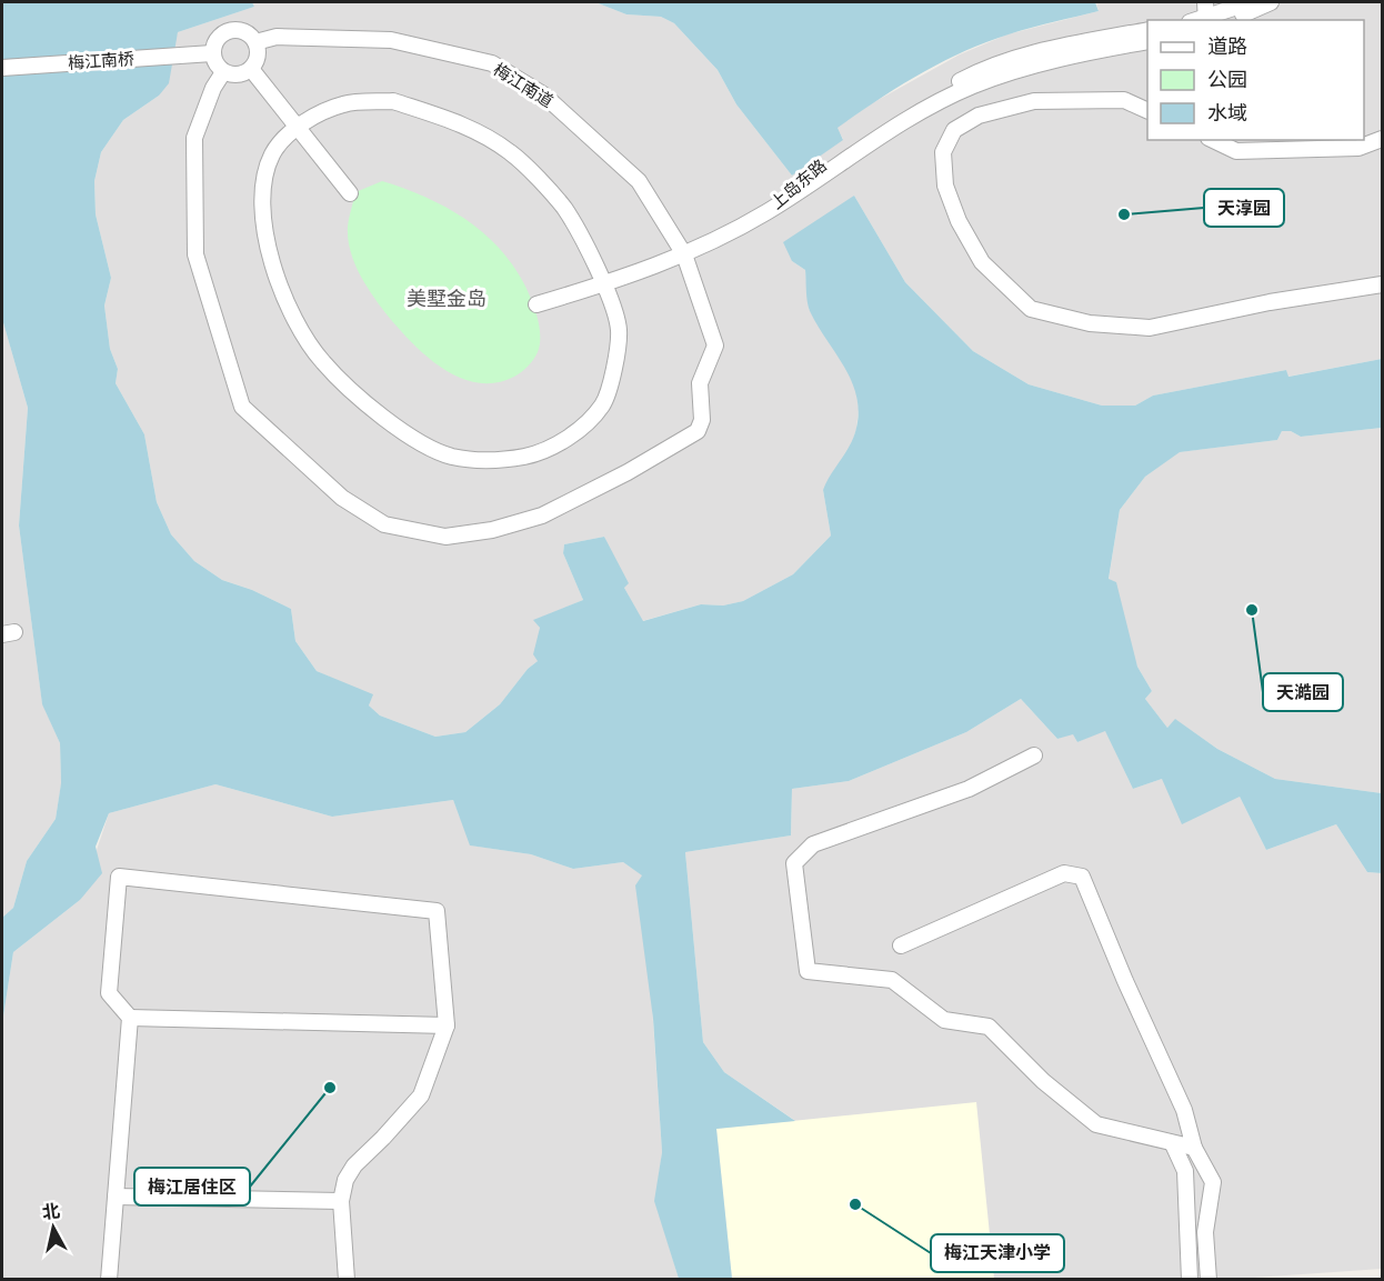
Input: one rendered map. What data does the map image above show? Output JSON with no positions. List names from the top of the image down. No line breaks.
{"streets":{"street":["梅江南桥","梅江南道","上岛东路"]},"crossings":[["梅江南桥","梅江南道"]],"districts":["美墅金岛"],"places":["天淳园","天澔园","梅江居住区","梅江天津小学"],"legend":["道路","公园","水域"],"north":"top"}
